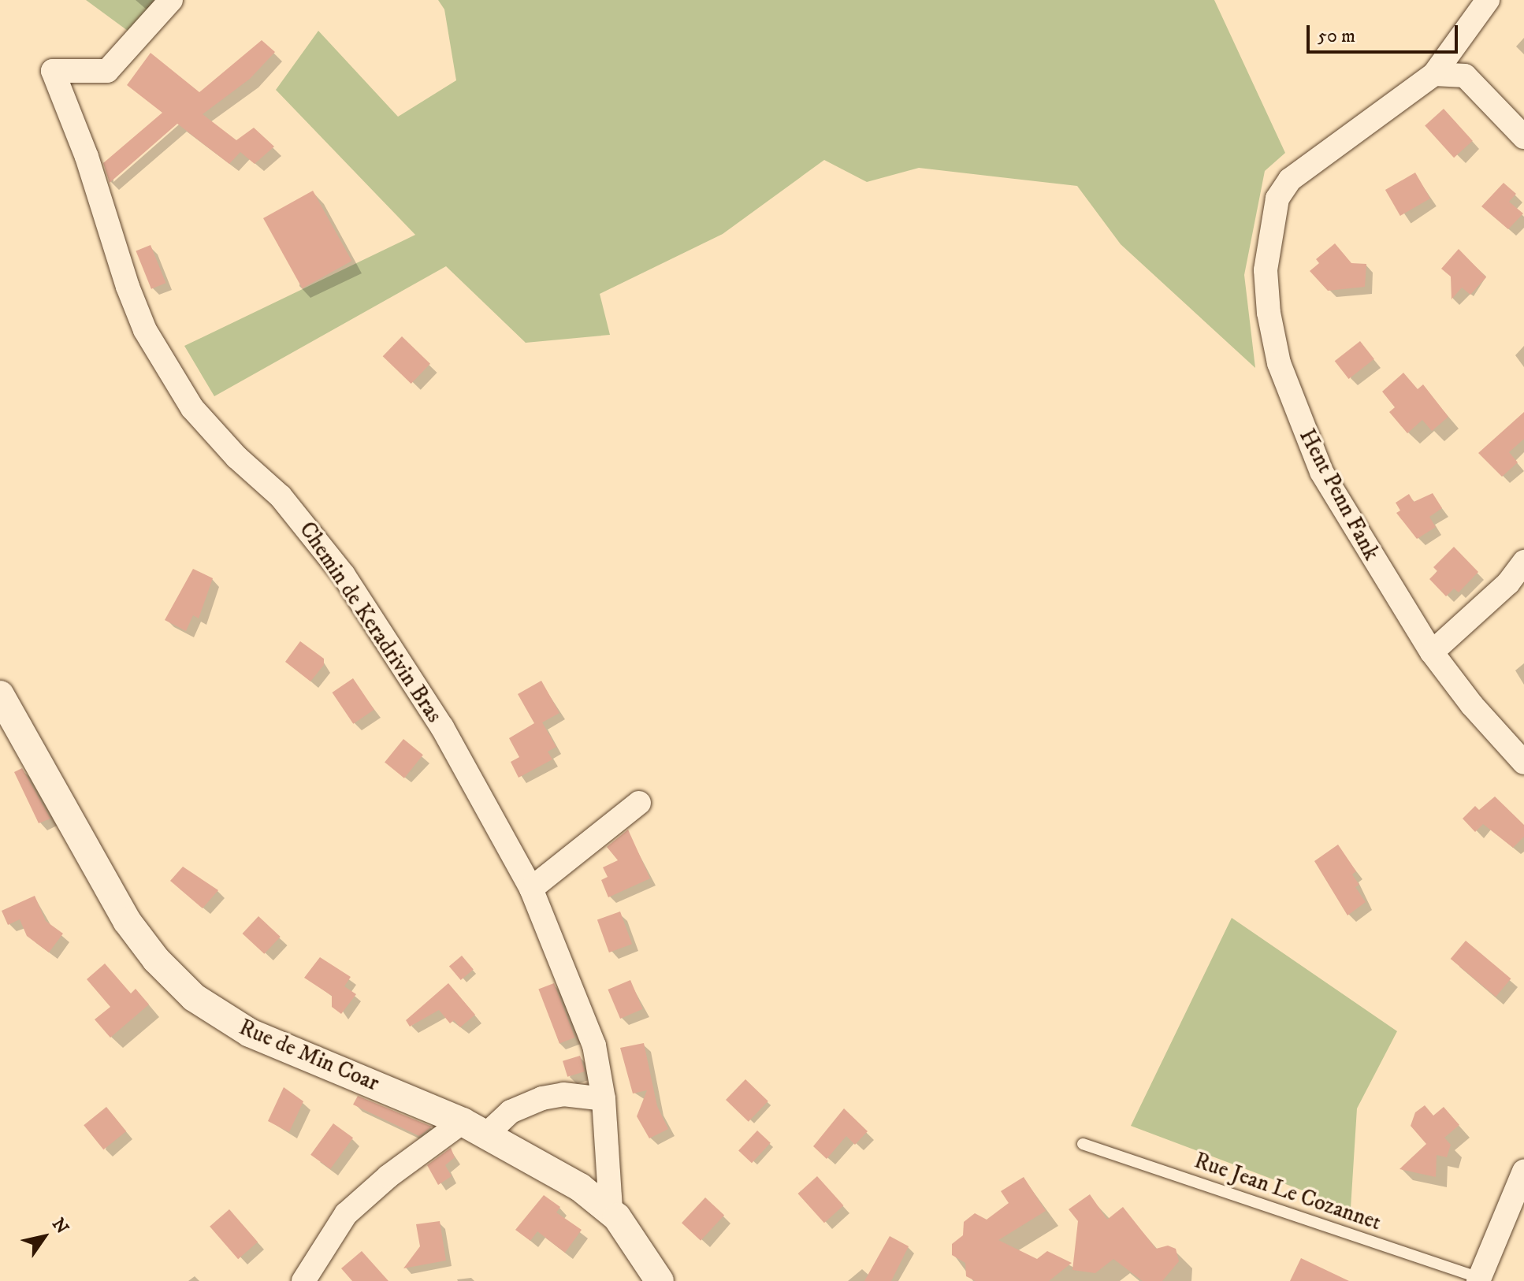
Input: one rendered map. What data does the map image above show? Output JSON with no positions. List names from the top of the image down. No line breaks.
{"streets":{"street":["Hent Penn Fank","Chemin de Keradrivin Bras","Rue de Min Coar"],"lane":["Rue Jean Le Cozannet"]},"crossings":[["Chemin de Keradrivin Bras","Rue de Min Coar"]],"scale_bar":"50 m","north":"top right"}
